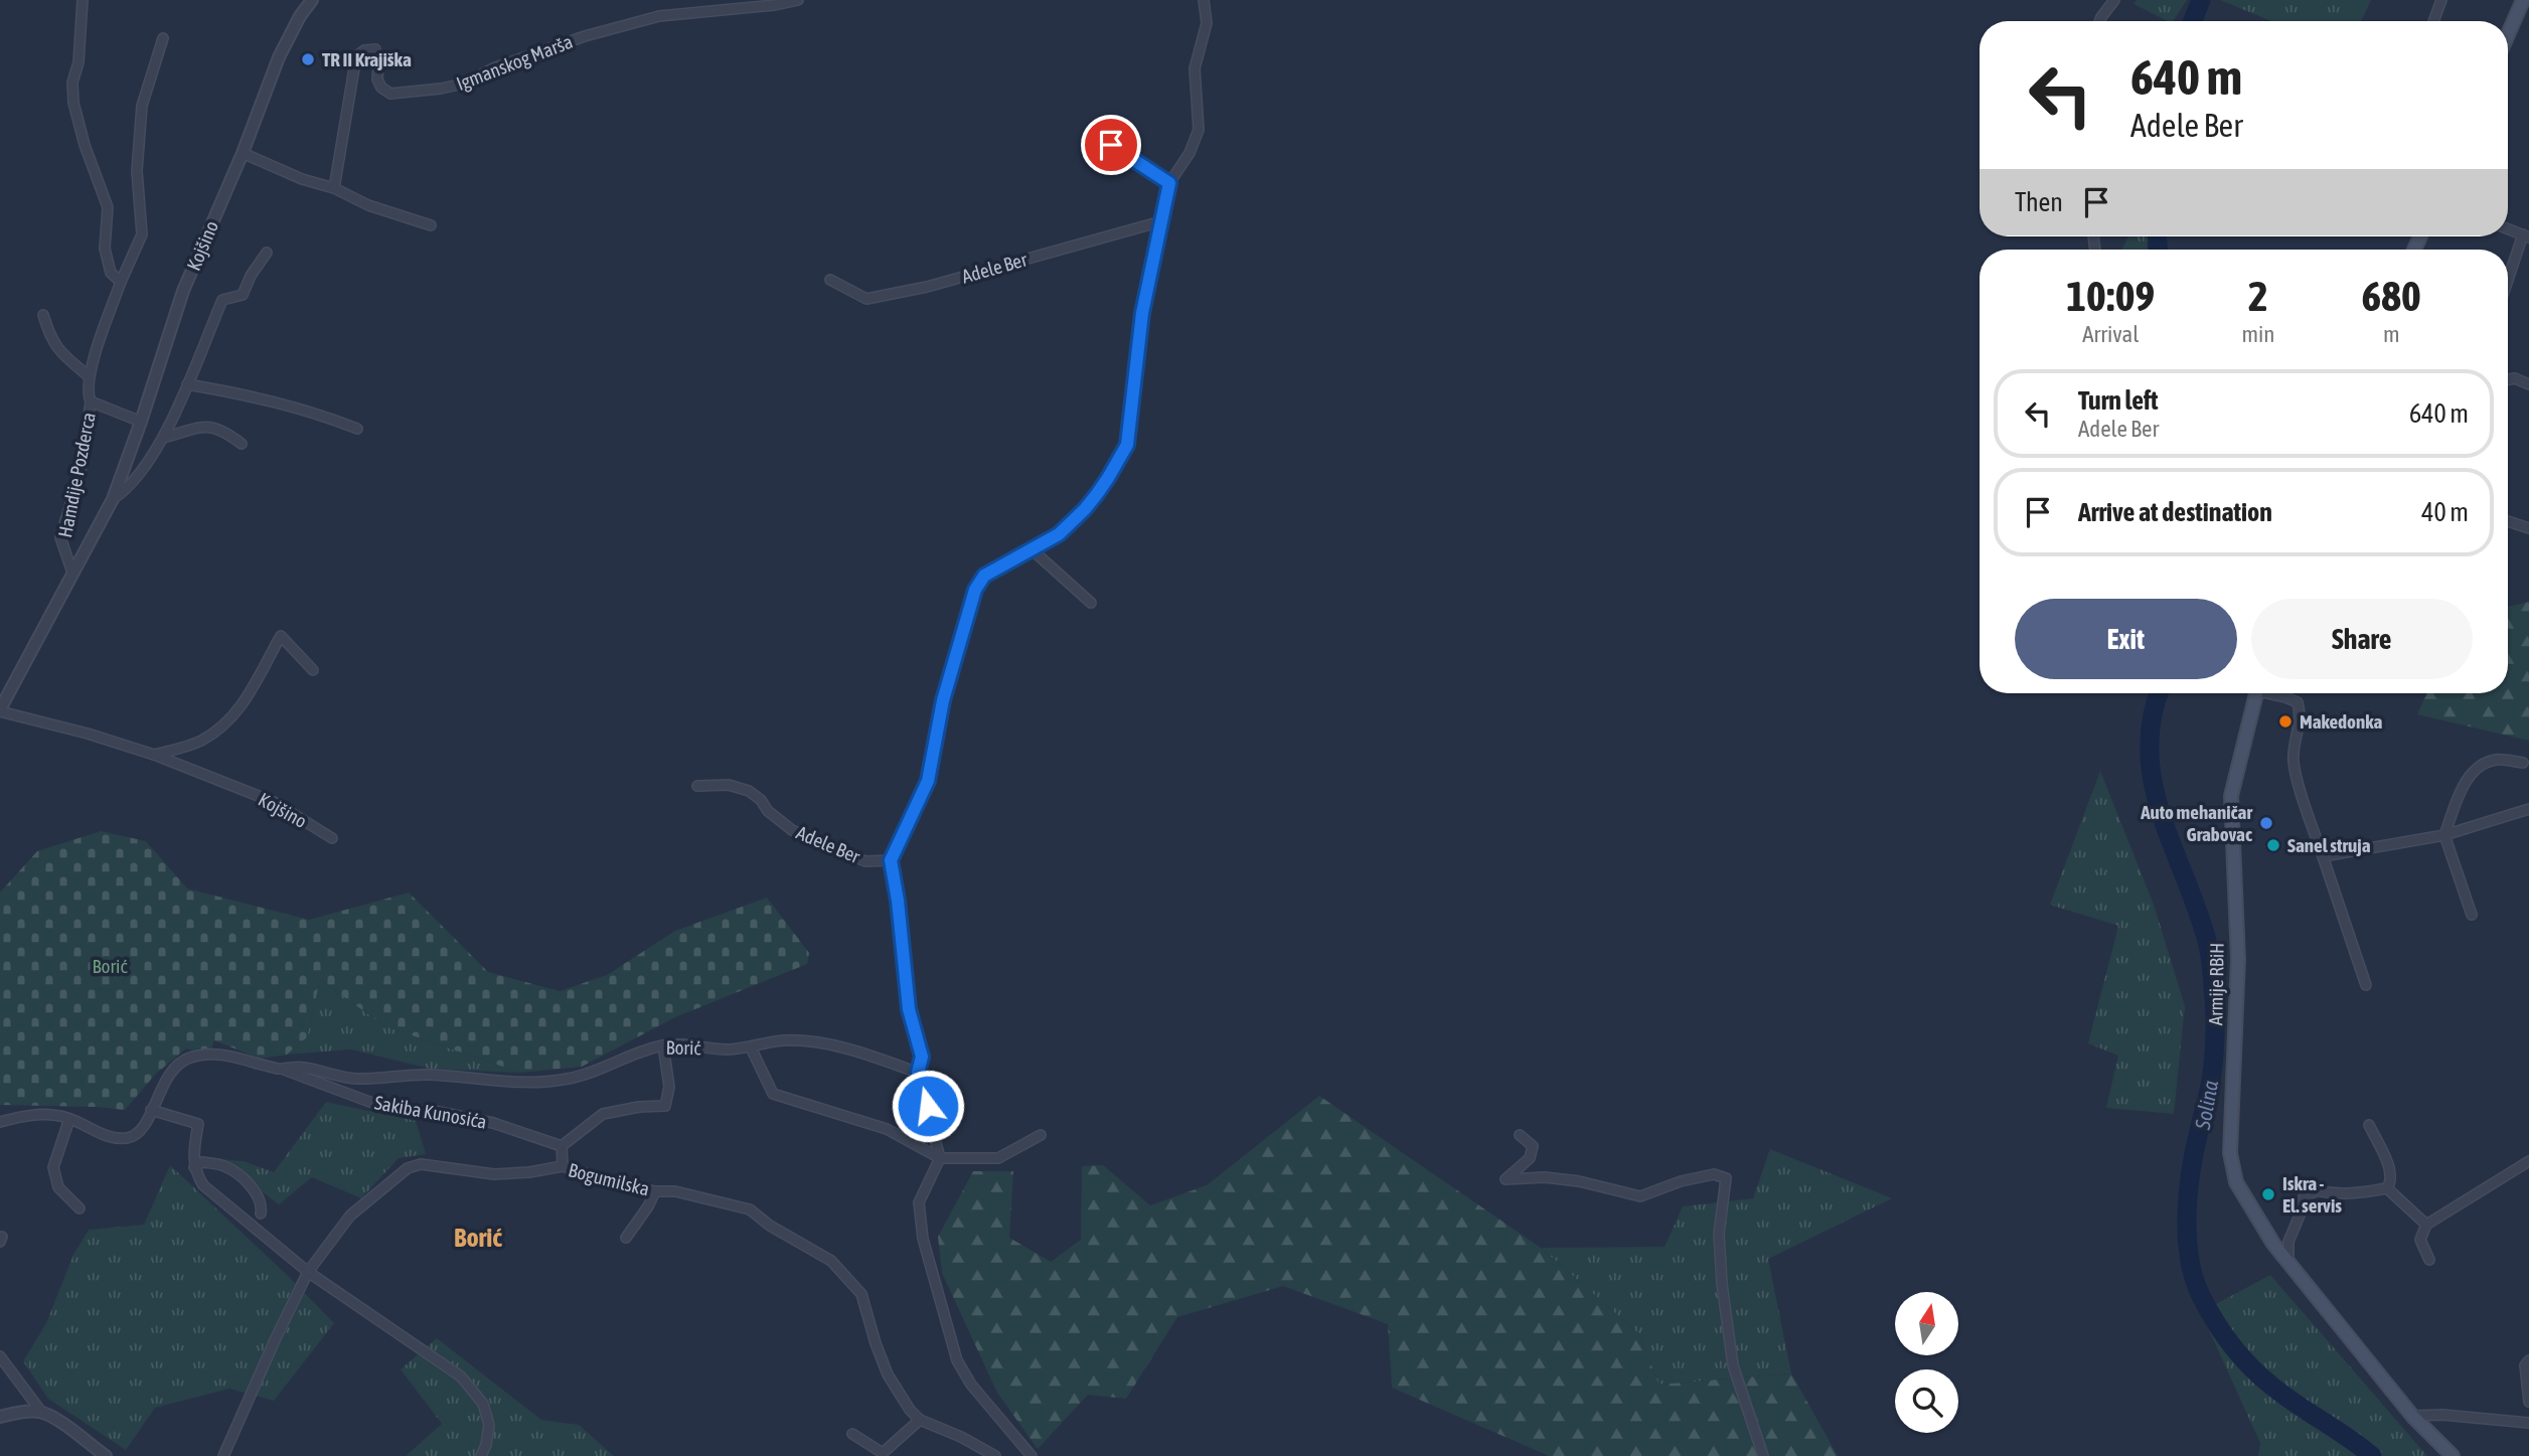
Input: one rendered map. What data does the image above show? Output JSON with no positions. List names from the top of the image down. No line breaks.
{"streets":{"main road":["Armije RBiH"],"street":["Igmanskog Marša","Kojšino","Adele Ber","Hamdije Pozderca","Borić","Sakiba Kunosića","Bogumilska"]},"crossings":[["Kojšino","Hamdije Pozderca"],["Borić","Sakiba Kunosića"]],"districts":["Borić"],"water":["Solina"],"parks":["Borić"],"places":["TR II Krajiška","Makedonka","Auto mehaničar Grabovac","Sanel struja","Iskra - El. servis"],"north":"top","page":{"turn":["640 m","Adele Ber"],"then":"Then","eta":["10:09","Arrival","2","min","680","m"],"list":[{"name":"Turn left","note":"Adele Ber","value":"640 m"},{"name":"Arrive at destination","value":"40 m"}],"buttons":["Exit","Share"]}}
